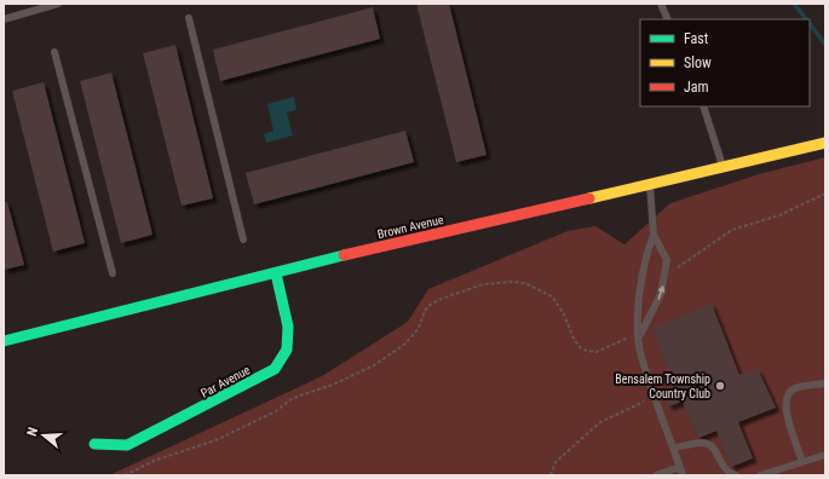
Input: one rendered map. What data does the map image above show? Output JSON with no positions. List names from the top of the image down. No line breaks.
{"streets":{"street":["Brown Avenue","Par Avenue"]},"crossings":[["Brown Avenue","Par Avenue"]],"places":["Bensalem Township Country Club"],"legend":["Fast","Slow","Jam"],"north":"left"}
